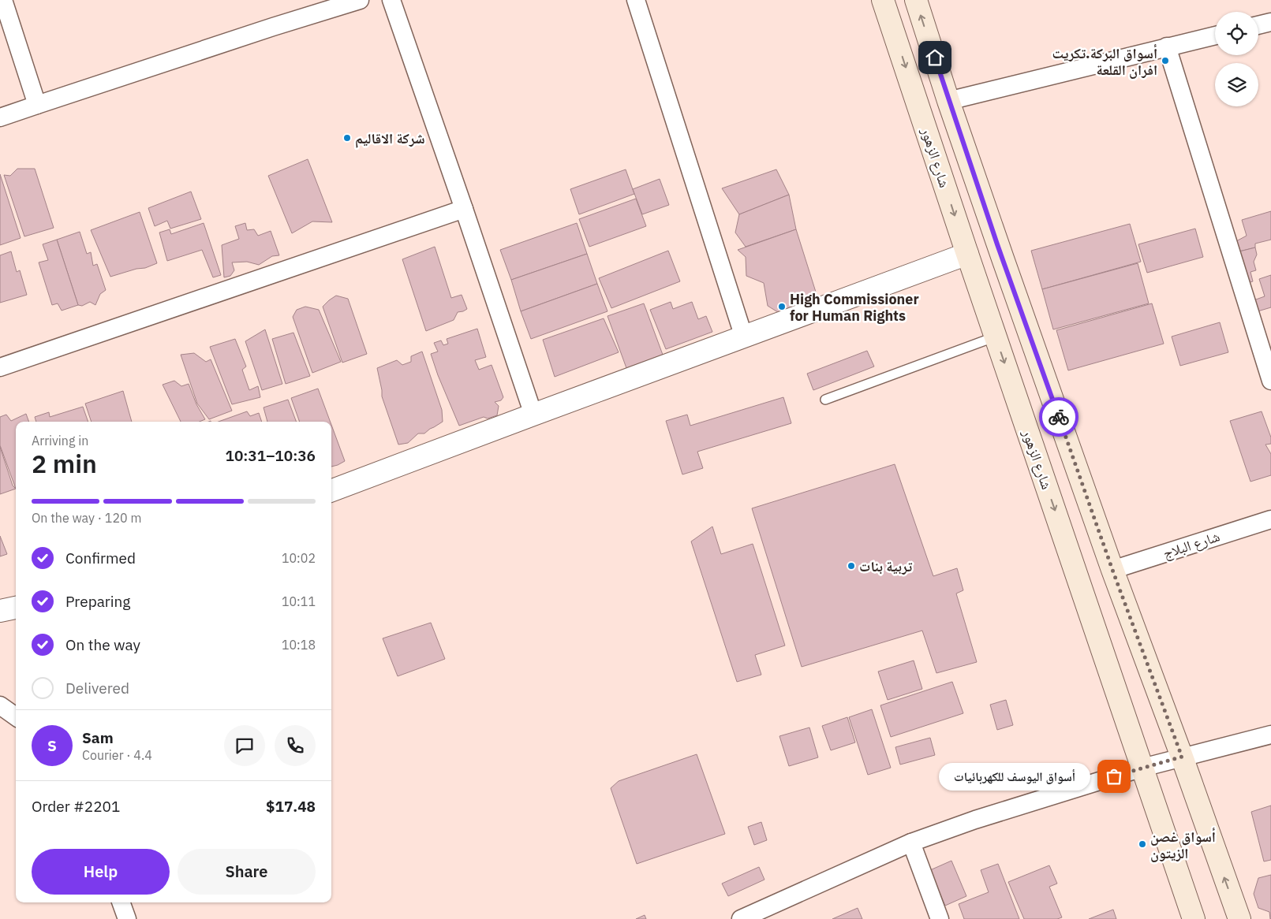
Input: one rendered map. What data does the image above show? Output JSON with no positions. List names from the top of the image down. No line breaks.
{"streets":{"main road":["شارع الزهور"],"street":["شارع البلاج"]},"places":["أسواق البركة.تكريت افران القلعة","شركة الاقاليم","High Commissioner for Human Rights","تربية بنات","أسواق اليوسف للكهربائيات","أسواق غصن الزيتون"],"page":{"heading":["2 min","Arriving in","10:31–10:36"],"panel":["Sam","Courier · 4.4","Order #2201","$17.48"],"bar":"On the way · 120 m","list":[["Confirmed","10:02"],["Preparing","10:11"],["On the way","10:18"],"Delivered"],"round":"S","bubble":"أسواق اليوسف للكهربائيات","buttons":["Help","Share"]}}
